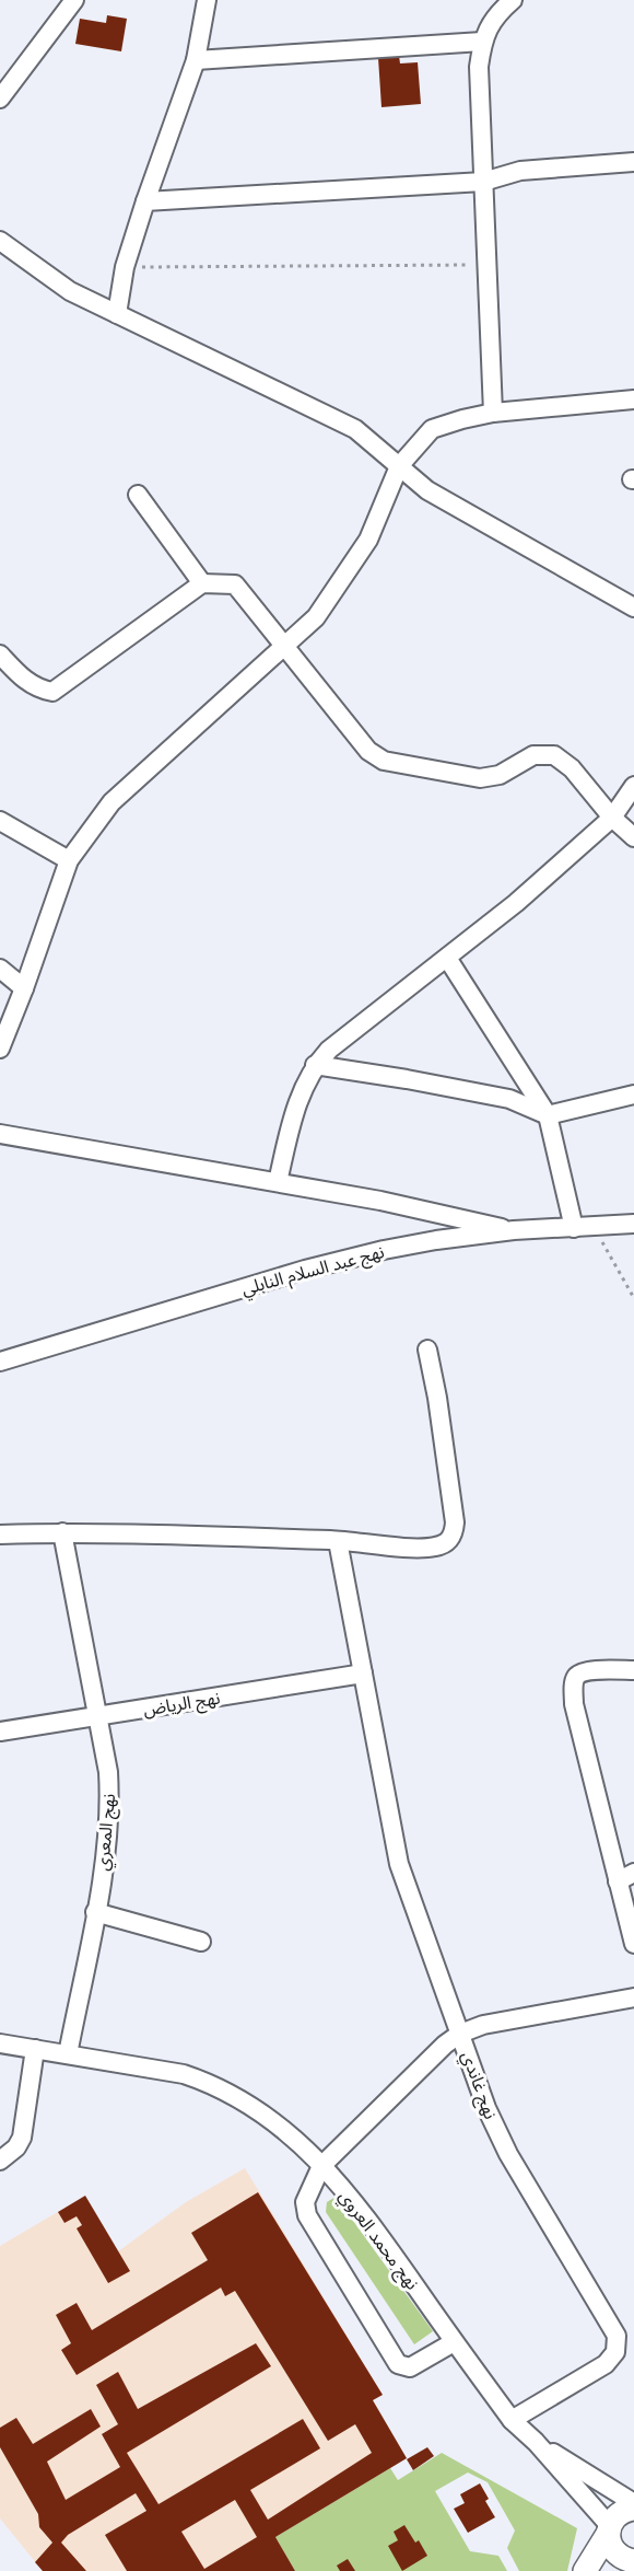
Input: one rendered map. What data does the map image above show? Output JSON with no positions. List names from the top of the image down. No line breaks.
{"streets":{"street":["نهج عبد السلام النابلي","نهج الرياض","نهج المعري","نهج غاندي","نهج محمد العروي"]},"crossings":[["نهج الرياض","نهج المعري"],["نهج الرياض","نهج غاندي"],["نهج المعري","نهج محمد العروي"],["نهج غاندي","نهج محمد العروي"]]}
